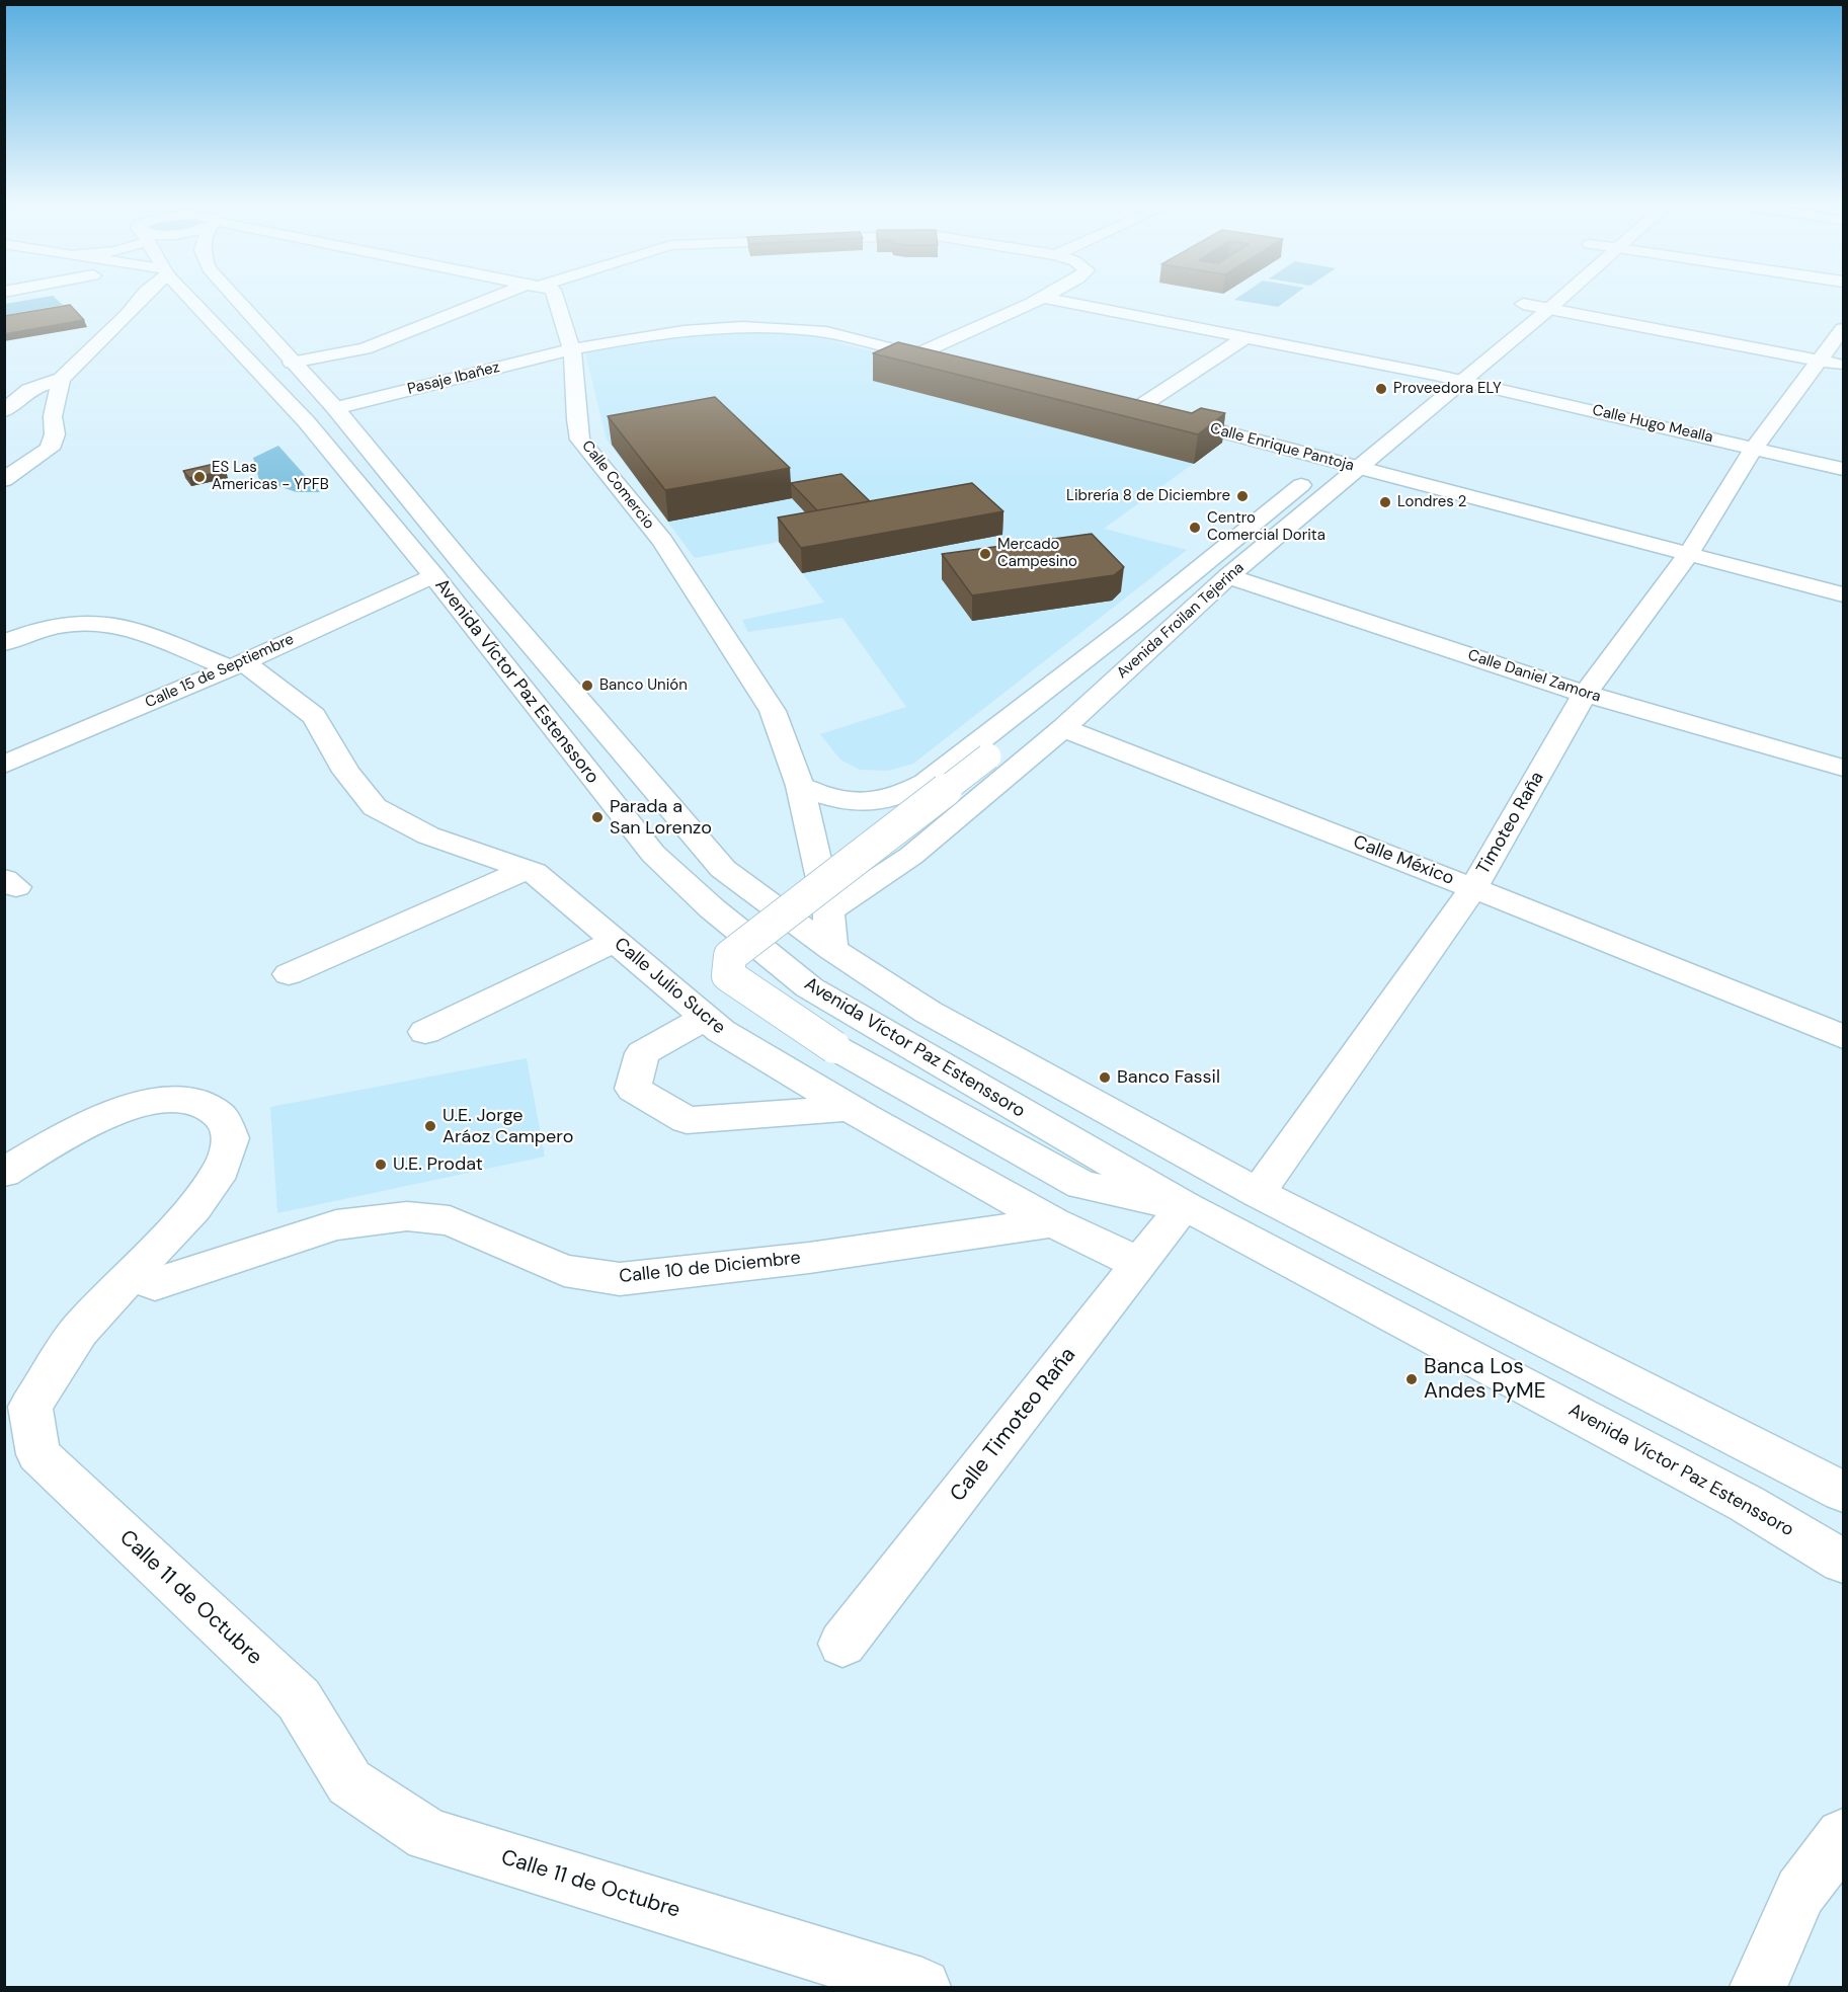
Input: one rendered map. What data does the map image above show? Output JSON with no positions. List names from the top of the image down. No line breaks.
{"streets":{"street":["Pasaje Ibañez","Calle Hugo Mealla","Calle Enrique Pantoja","Calle Comercio","Avenida Froilan Tejerina","Calle 15 de Septiembre","Calle Daniel Zamora","Avenida Víctor Paz Estenssoro","Timoteo Raña","Calle México","Calle Julio Sucre","Calle 10 de Diciembre","Calle Timoteo Raña","Calle 11 de Octubre"]},"crossings":[["Pasaje Ibañez","Calle Comercio"],["Pasaje Ibañez","Avenida Víctor Paz Estenssoro"],["Calle Hugo Mealla","Avenida Froilan Tejerina"],["Calle Hugo Mealla","Timoteo Raña"],["Calle Enrique Pantoja","Avenida Froilan Tejerina"],["Calle Enrique Pantoja","Timoteo Raña"],["Calle Comercio","Avenida Froilan Tejerina"],["Calle Comercio","Avenida Víctor Paz Estenssoro"],["Avenida Froilan Tejerina","Calle Daniel Zamora"],["Avenida Froilan Tejerina","Calle México"],["Calle 15 de Septiembre","Avenida Víctor Paz Estenssoro"],["Calle 15 de Septiembre","Calle Julio Sucre"],["Calle Daniel Zamora","Timoteo Raña"],["Avenida Víctor Paz Estenssoro","Timoteo Raña"],["Avenida Víctor Paz Estenssoro","Calle Timoteo Raña"],["Timoteo Raña","Calle México"],["Calle Julio Sucre","Calle 10 de Diciembre"],["Calle Julio Sucre","Calle Timoteo Raña"],["Calle 10 de Diciembre","Calle 11 de Octubre"]],"places":["Proveedora ELY","ES Las Americas - YPFB","Librería 8 de Diciembre","Londres 2","Centro Comercial Dorita","Mercado Campesino","Banco Unión","Parada a San Lorenzo","Banco Fassil","U.E. Jorge Aráoz Campero","U.E. Prodat","Banca Los Andes PyME"]}
